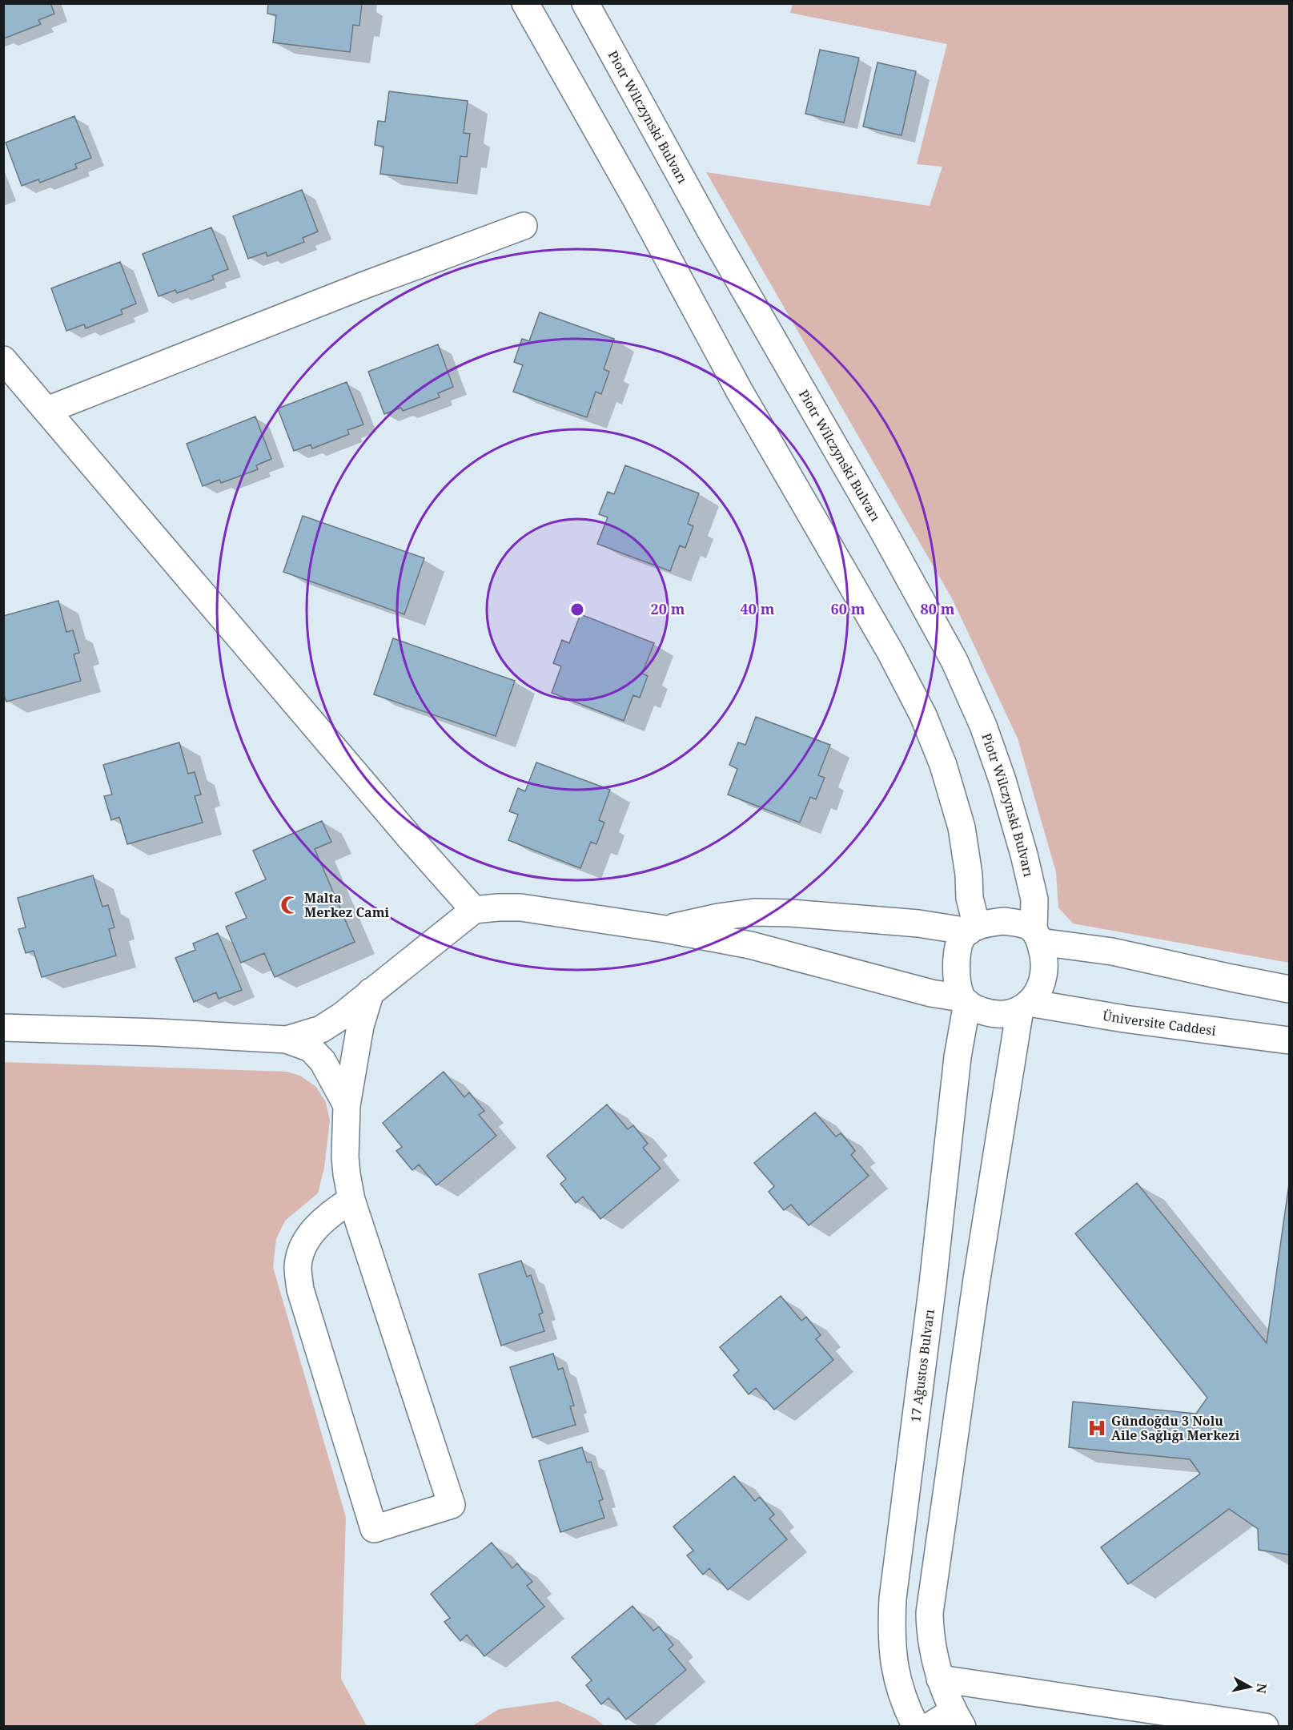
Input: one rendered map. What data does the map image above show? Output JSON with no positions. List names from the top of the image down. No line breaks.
{"streets":{"main road":["Piotr Wilczynski Bulvarı","Üniversite Caddesi","17 Ağustos Bulvarı"]},"crossings":[["Piotr Wilczynski Bulvarı","Üniversite Caddesi"],["Piotr Wilczynski Bulvarı","17 Ağustos Bulvarı"],["Üniversite Caddesi","17 Ağustos Bulvarı"]],"places":{"mosque":["Malta Merkez Cami"],"hospital":["Gündoğdu 3 Nolu Aile Sağlığı Merkezi"]},"north":"right","rings":["20 m","40 m","60 m","80 m"]}
